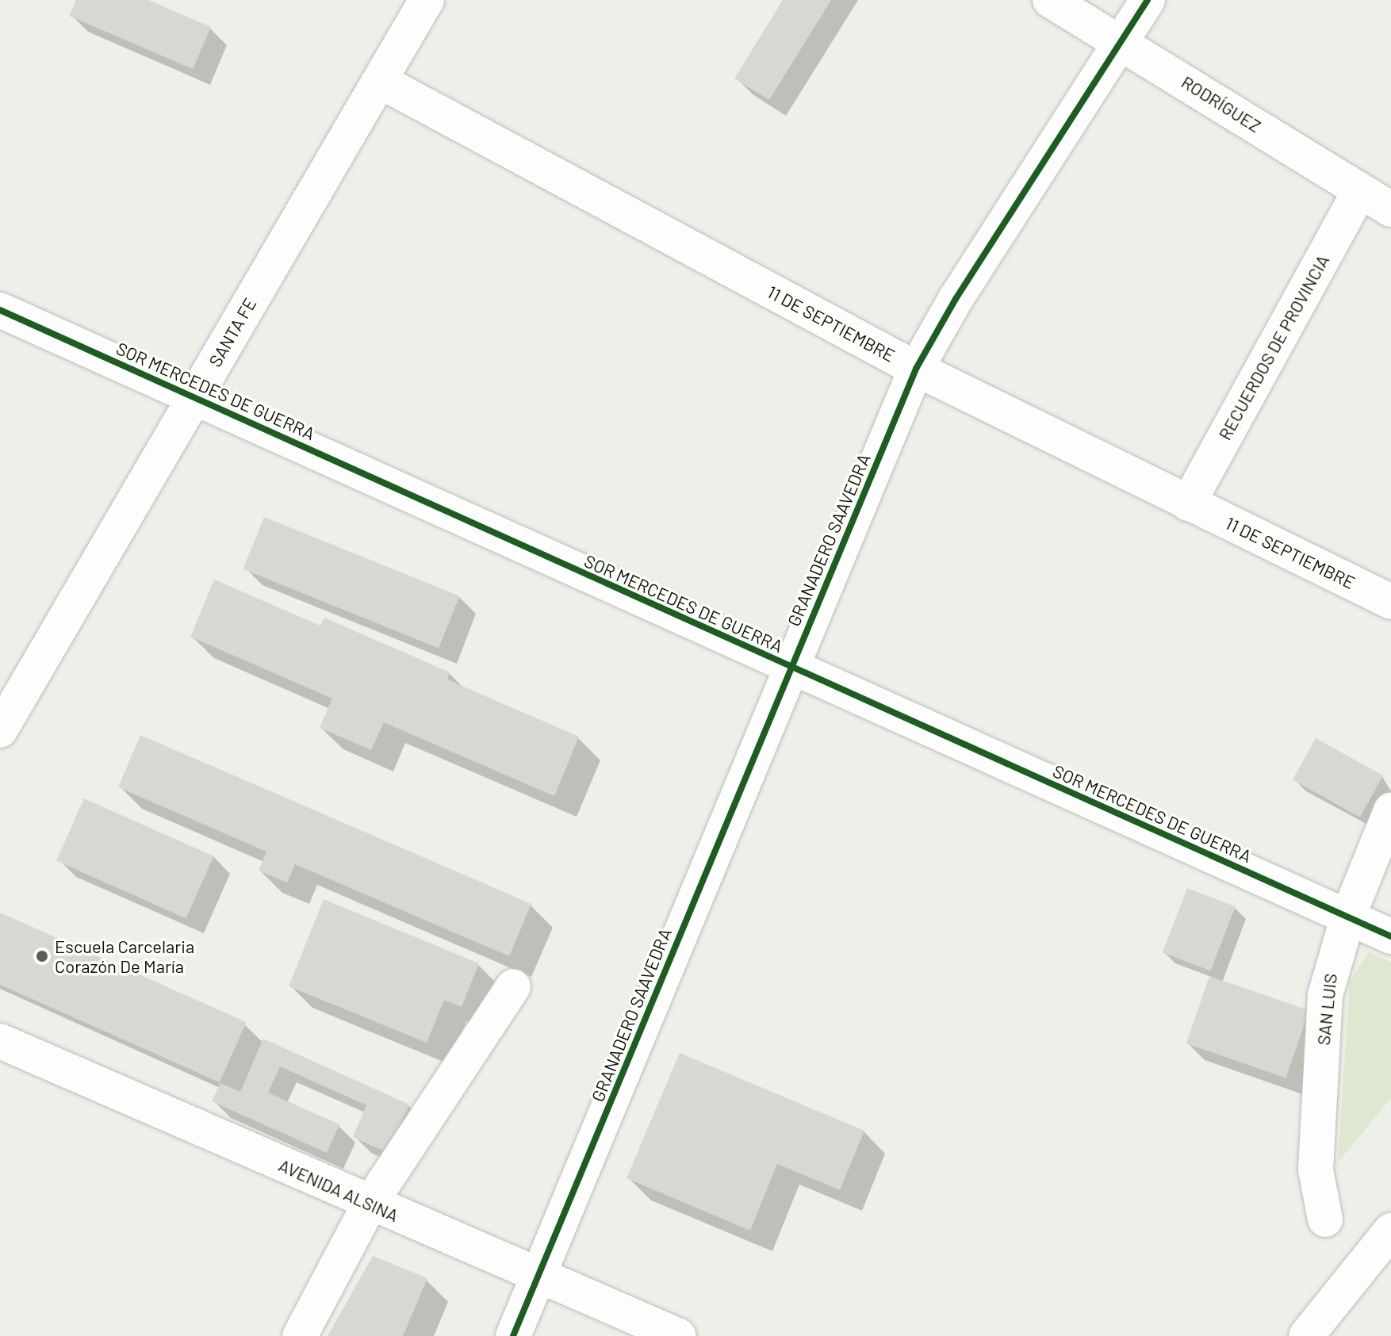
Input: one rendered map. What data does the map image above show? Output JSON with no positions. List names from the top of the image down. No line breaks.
{"streets":{"street":["RODRÍGUEZ","11 DE SEPTIEMBRE","SANTA FE","RECUERDOS DE PROVINCIA","SOR MERCEDES DE GUERRA","GRANADERO SAAVEDRA","SAN LUIS","AVENIDA ALSINA"]},"crossings":[["RODRÍGUEZ","RECUERDOS DE PROVINCIA"],["RODRÍGUEZ","GRANADERO SAAVEDRA"],["11 DE SEPTIEMBRE","SANTA FE"],["11 DE SEPTIEMBRE","RECUERDOS DE PROVINCIA"],["11 DE SEPTIEMBRE","GRANADERO SAAVEDRA"],["SANTA FE","SOR MERCEDES DE GUERRA"],["SOR MERCEDES DE GUERRA","GRANADERO SAAVEDRA"],["SOR MERCEDES DE GUERRA","SAN LUIS"],["GRANADERO SAAVEDRA","AVENIDA ALSINA"]],"places":["Escuela Carcelaria Corazón De María"]}
